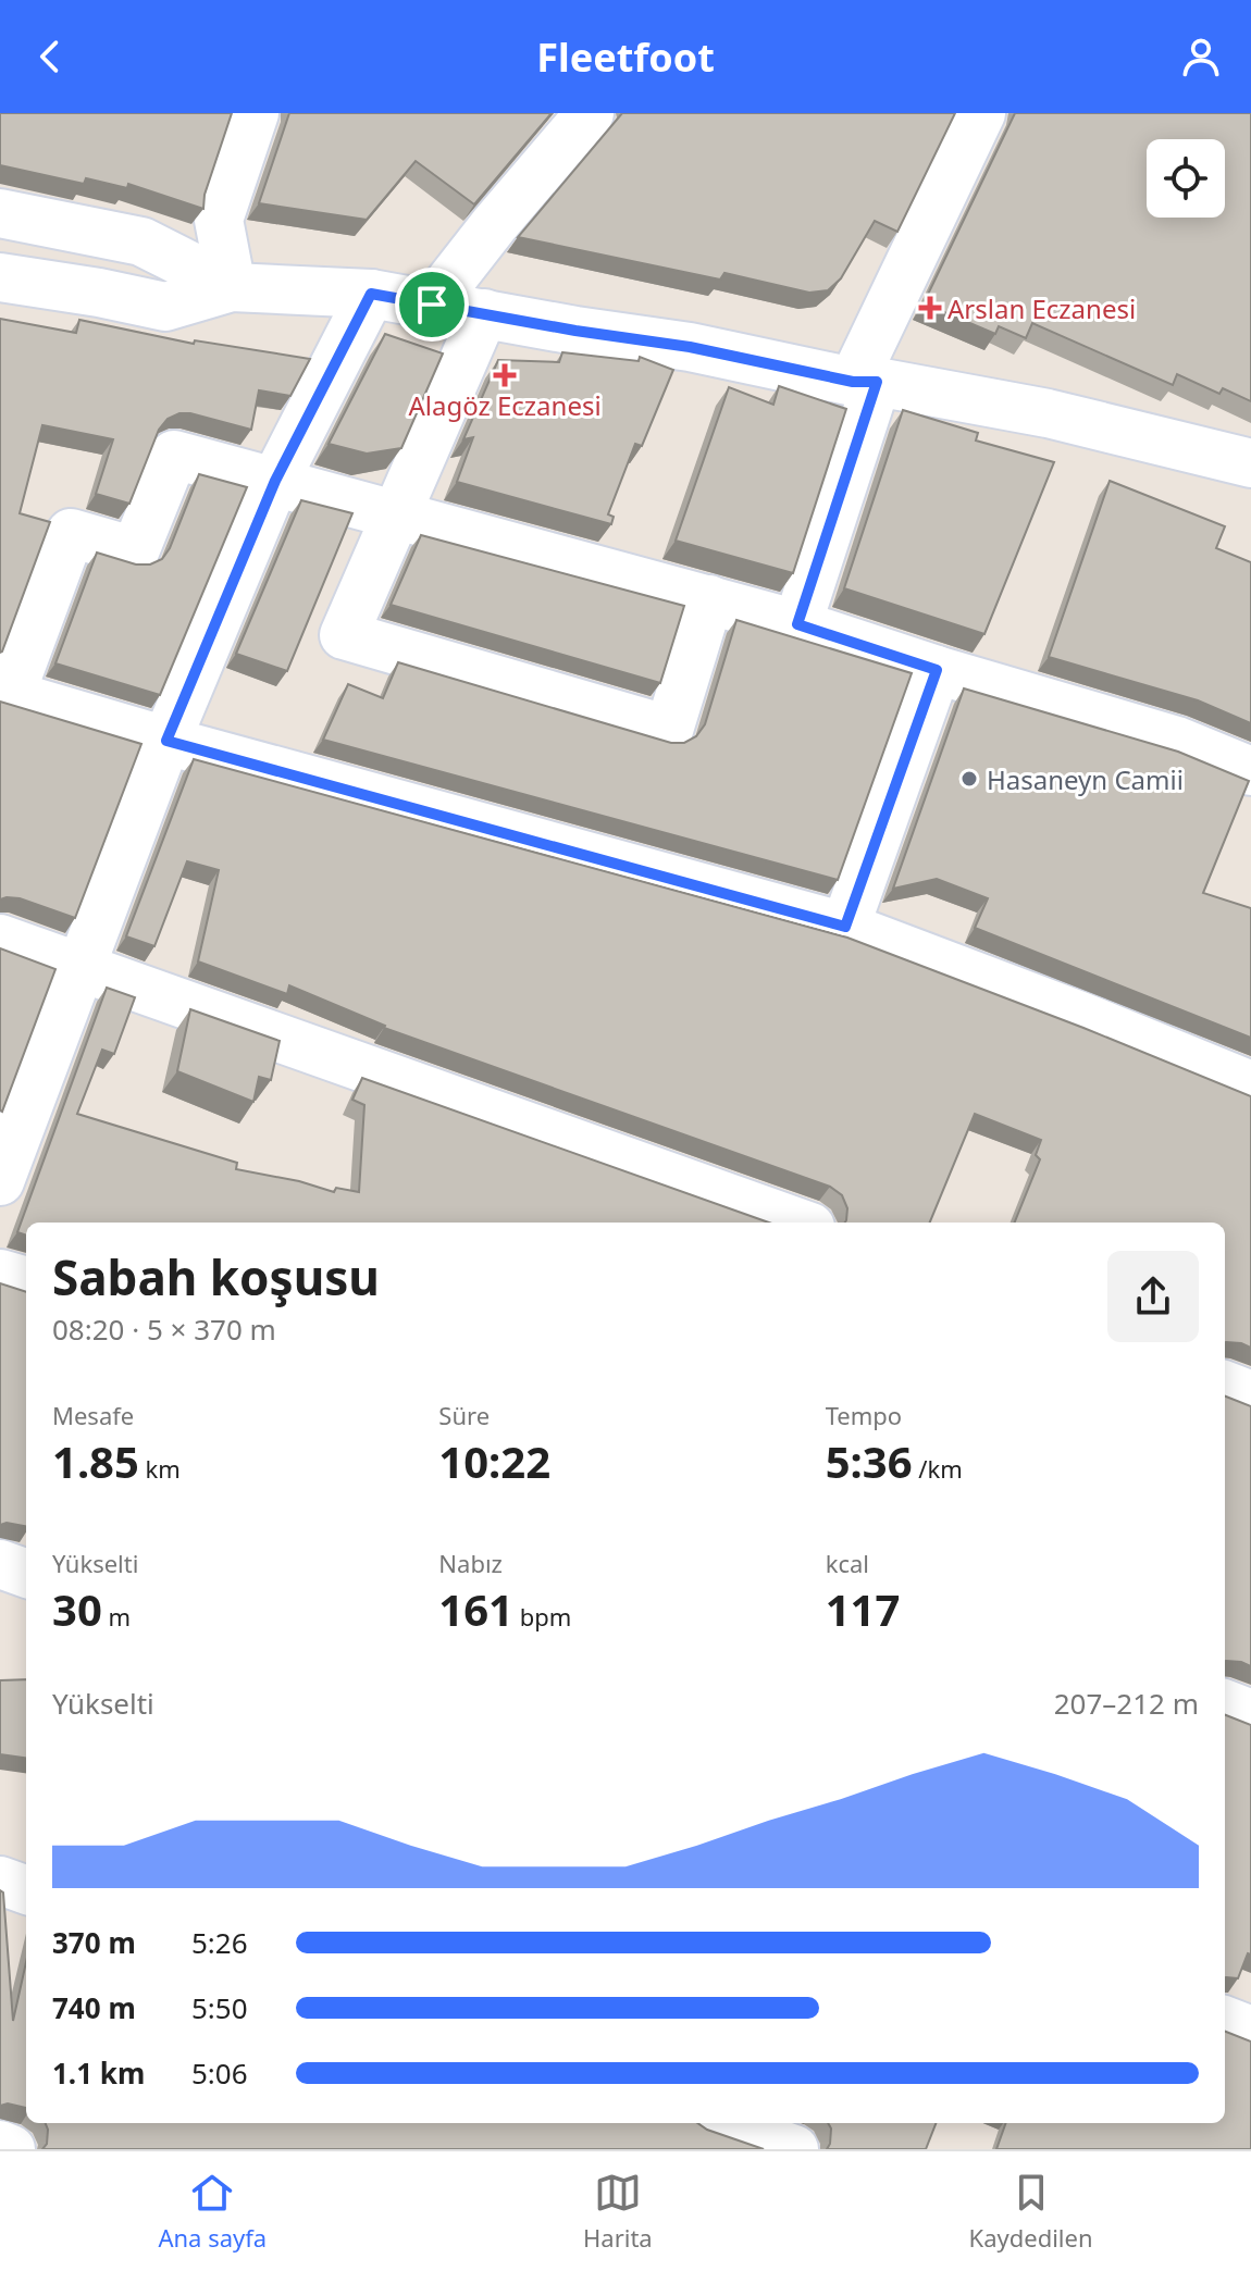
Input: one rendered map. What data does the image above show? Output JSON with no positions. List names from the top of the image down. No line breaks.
{"places":{"health":["Arslan Eczanesi","Alagöz Eczanesi"],"other":["Hasaneyn Camii"]},"page":{"header":"Fleetfoot","heading":["Sabah koşusu","08:20 · 5 × 370 m"],"stats":[["Mesafe","1.85 km"],["Süre","10:22"],["Tempo","5:36 /km"],["Yükselti","30 m"],["Nabız","161 bpm"],["kcal","117"]],"chart":["Yükselti","207–212 m"],"list":[{"name":"370 m","note":"5:26"},{"name":"740 m","note":"5:50"},{"name":"1.1 km","note":"5:06"}],"tabs":["Ana sayfa","Harita","Kaydedilen"]}}
